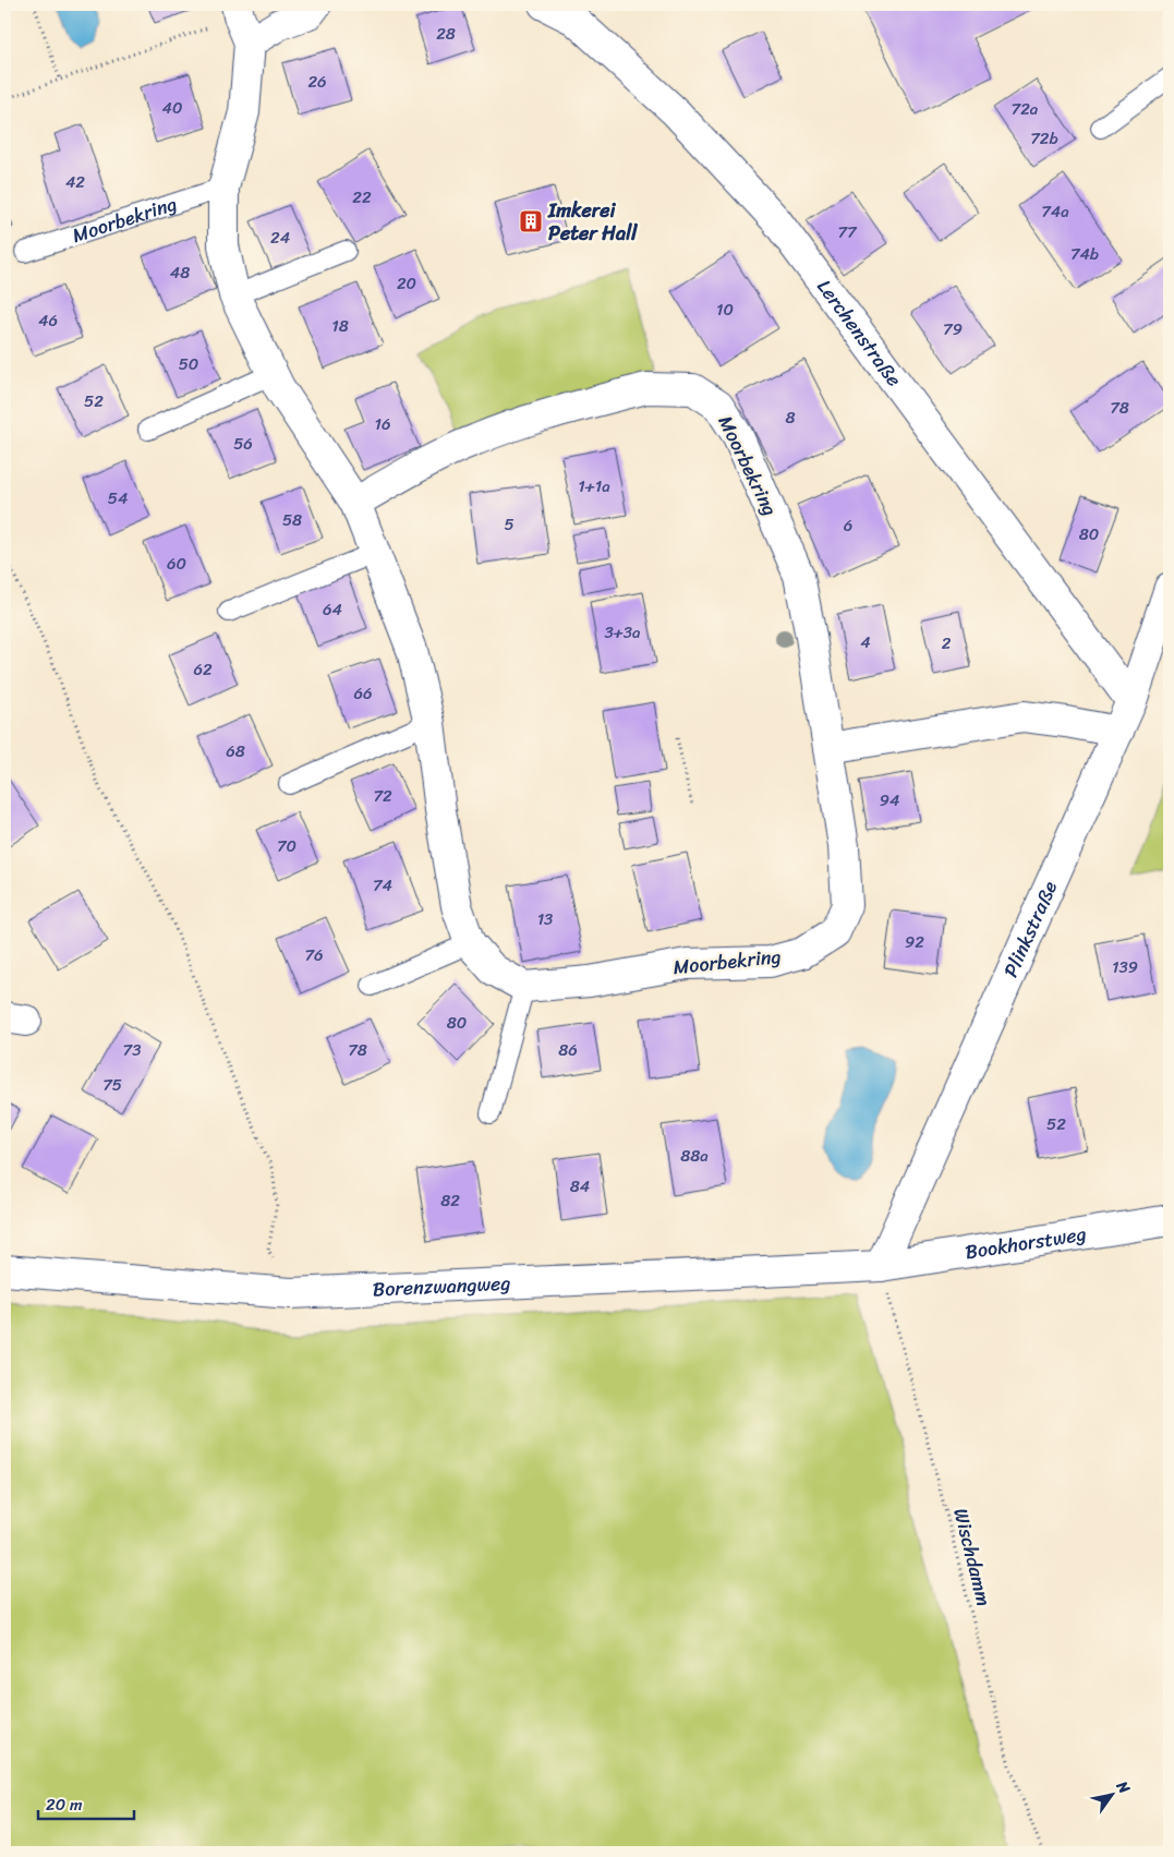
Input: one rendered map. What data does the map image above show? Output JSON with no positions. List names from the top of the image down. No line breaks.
{"streets":{"street":["Moorbekring","Lerchenstraße","Plinkstraße","Bookhorstweg","Borenzwangweg"],"path":["Wischdamm"]},"crossings":[["Lerchenstraße","Plinkstraße"],["Plinkstraße","Bookhorstweg"],["Plinkstraße","Borenzwangweg"],["Plinkstraße","Wischdamm"],["Bookhorstweg","Borenzwangweg"],["Bookhorstweg","Wischdamm"],["Borenzwangweg","Wischdamm"]],"places":{"building":["Imkerei Peter Hall"]},"house_numbers":["28","26","40","72a","72b","42","22","74a","77","24","74b","48","20","10","46","18","79","50","52","78","8","16","56","1+1a","54","58","5","6","80","60","64","3+3a","4","2","62","66","68","72","94","70","74","13","92","76","139","80","73","78","86","75","52","88a","84","82"],"scale_bar":"20 m","north":"top right"}
